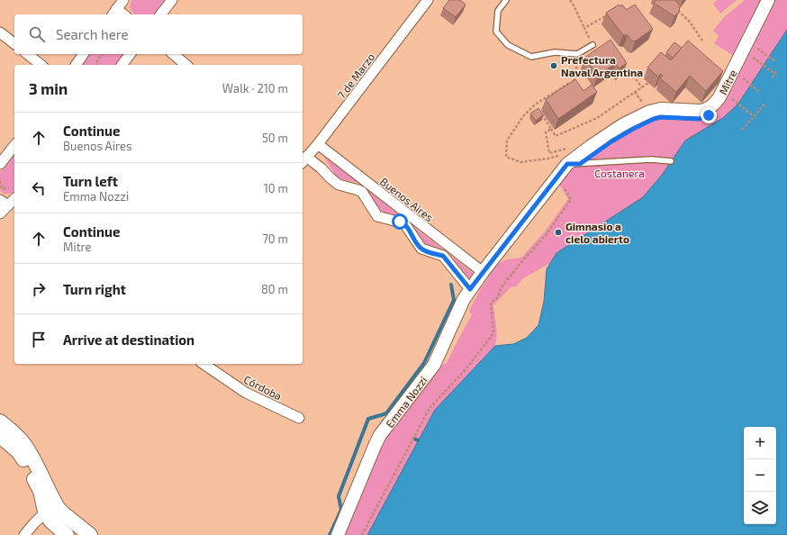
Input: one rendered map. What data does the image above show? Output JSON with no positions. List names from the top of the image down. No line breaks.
{"streets":{"street":["7 de Marzo","Mitre","Buenos Aires","Córdoba","Emma Nozzi"]},"crossings":[["7 de Marzo","Buenos Aires"],["Mitre","Buenos Aires"],["Mitre","Emma Nozzi"],["Buenos Aires","Emma Nozzi"]],"parks":["Costanera"],"places":["Prefectura Naval Argentina","Gimnasio a cielo abierto"],"page":{"search":"Search here","heading":["3 min","Walk · 210 m"],"list":[["Continue","Buenos Aires","50 m"],["Turn left","Emma Nozzi","10 m"],["Continue","Mitre","70 m"],["Turn right","80 m"],"Arrive at destination"],"map_buttons":["+","−"]}}
